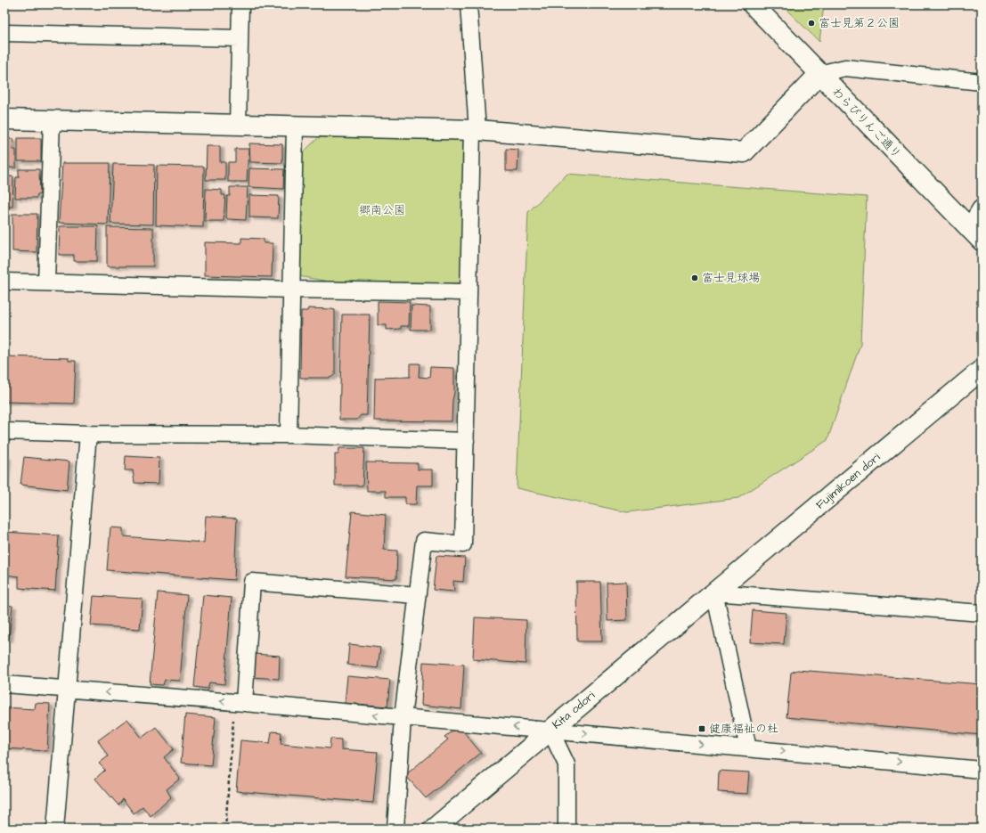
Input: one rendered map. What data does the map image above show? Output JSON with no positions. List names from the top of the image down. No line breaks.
{"streets":{"street":["わらびりんご通り","Fujimikoen dori","Kita odori"]},"crossings":[["Fujimikoen dori","Kita odori"]],"parks":["郷南公園"],"places":{"other":["富士見第２公園","富士見球場"],"transit":["健康福祉の杜"]}}
